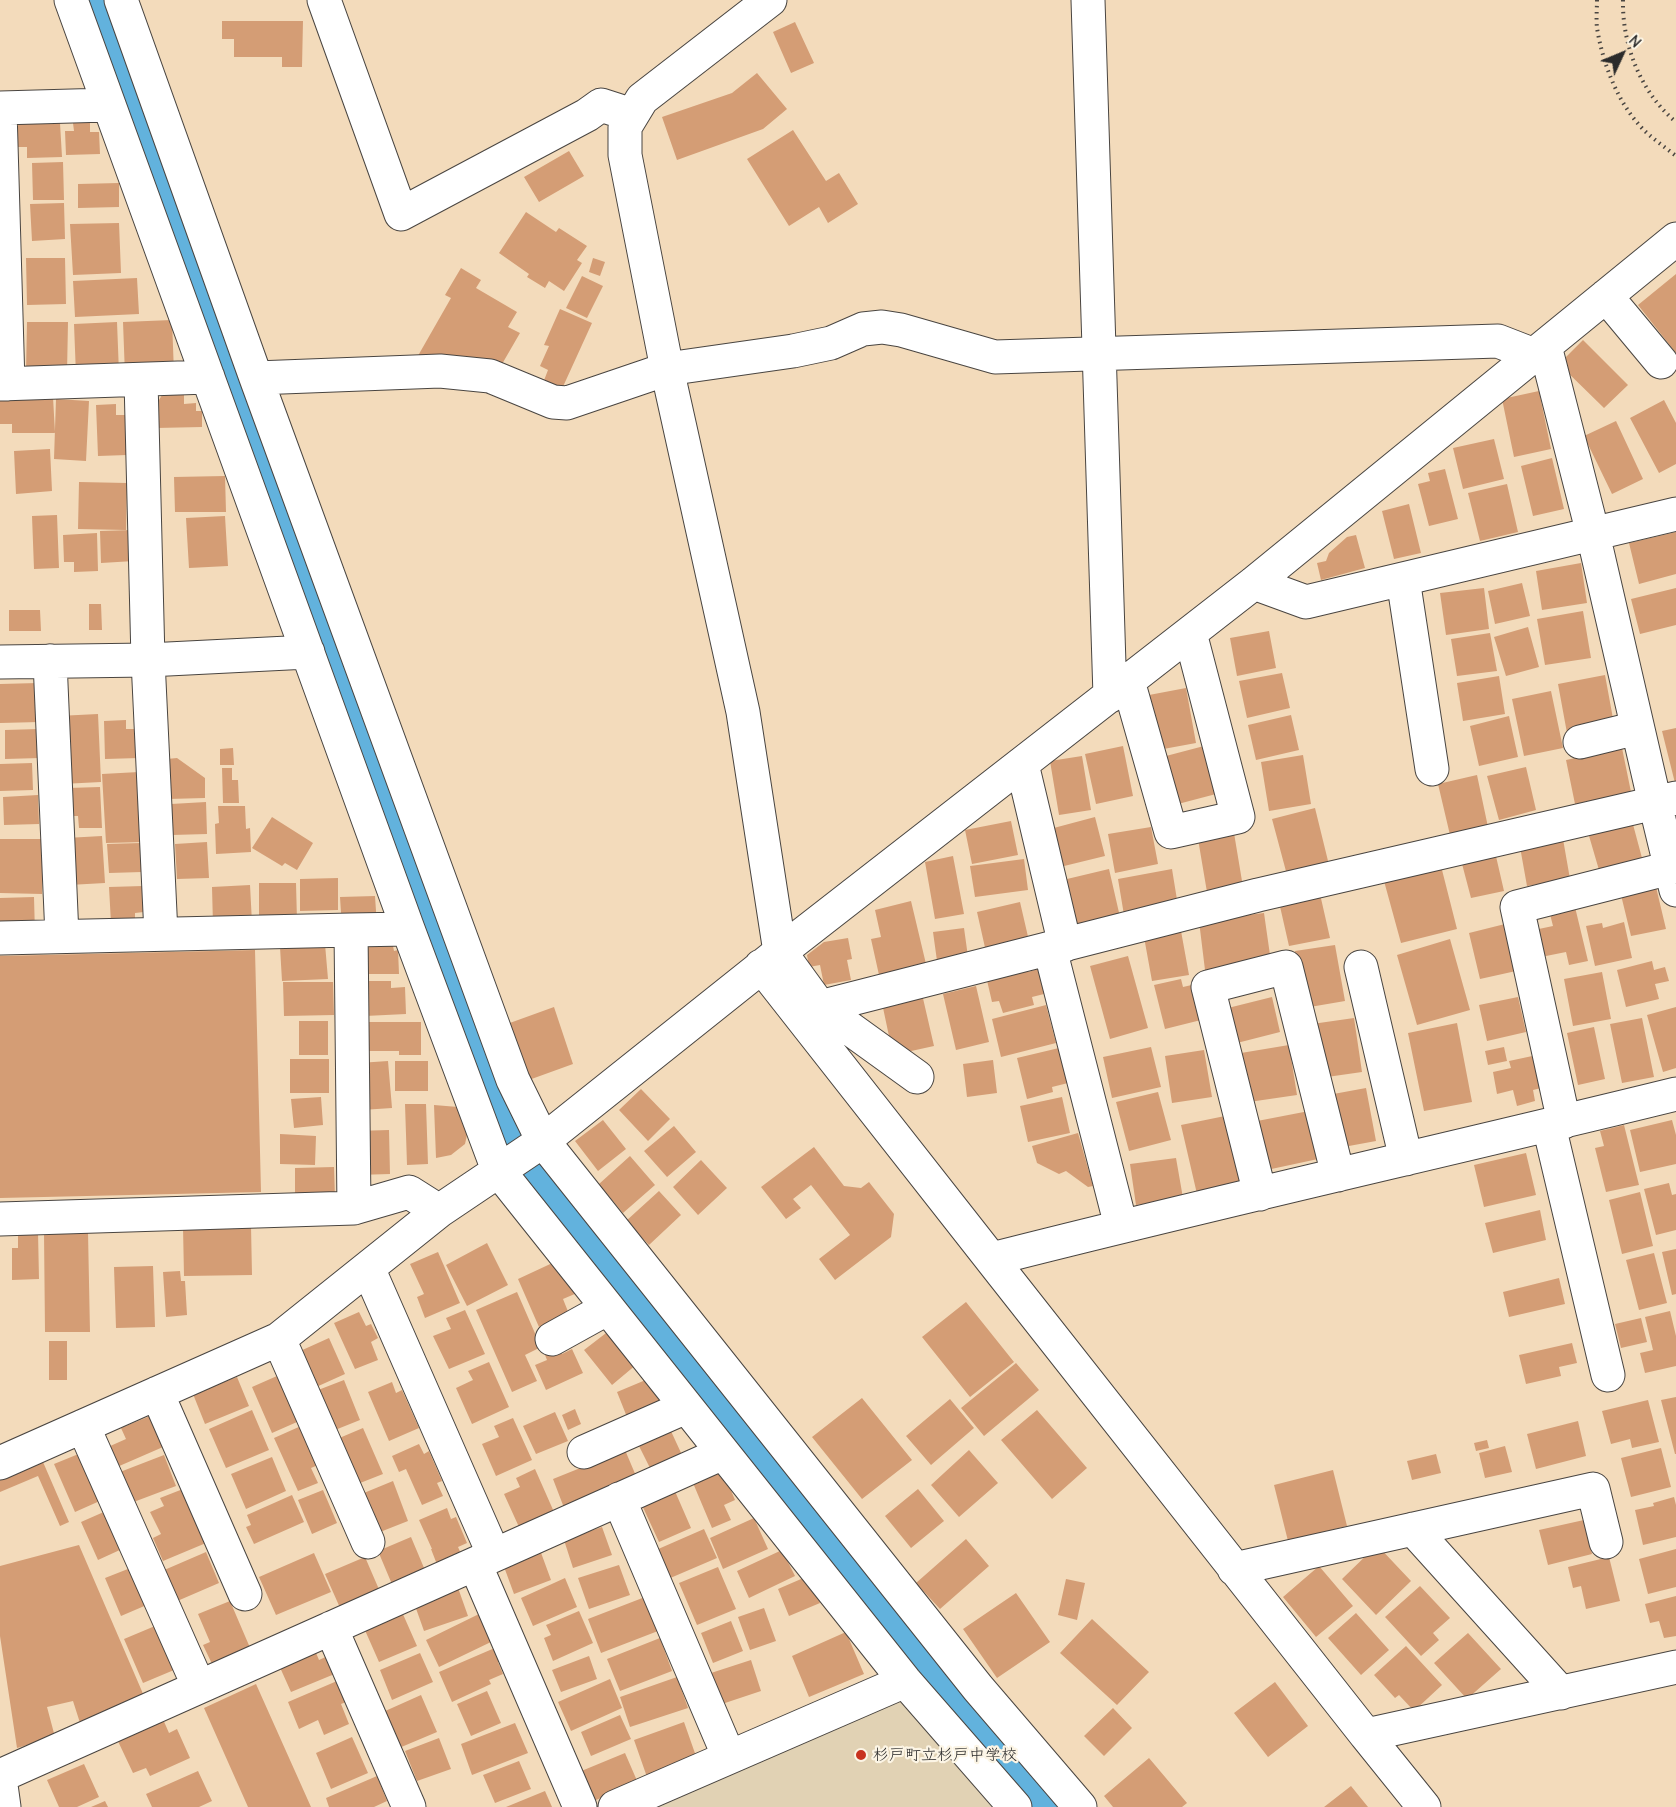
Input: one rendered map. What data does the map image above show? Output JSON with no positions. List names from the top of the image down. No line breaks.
{"places":["杉戸町立杉戸中学校"],"north":"top right"}
